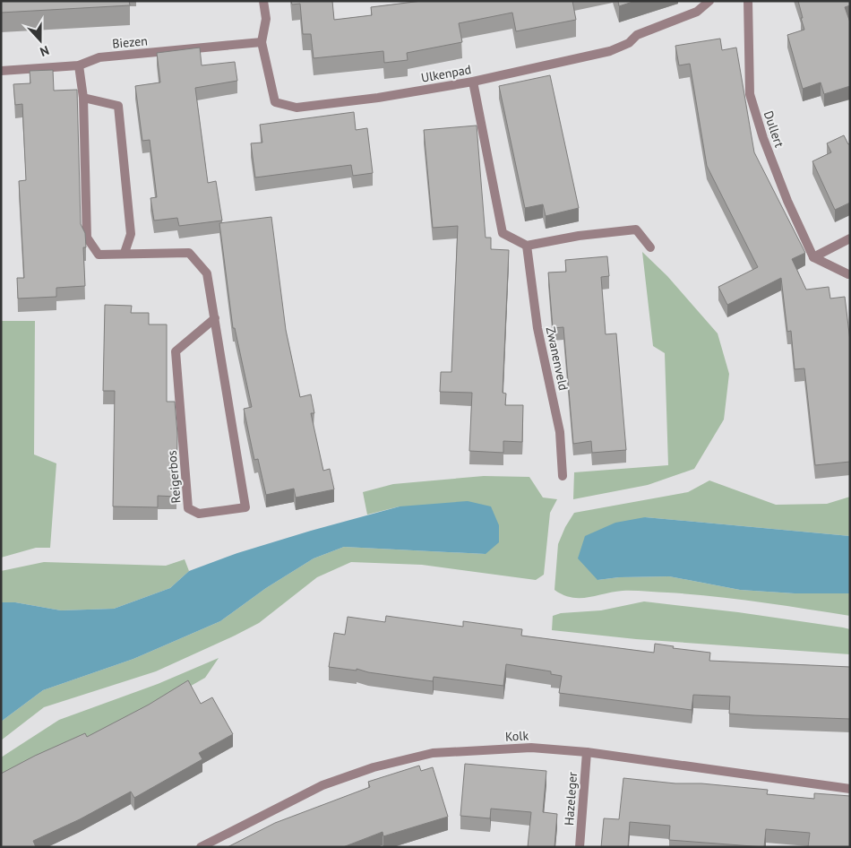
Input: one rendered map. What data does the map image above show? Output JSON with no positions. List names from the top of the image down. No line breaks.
{"streets":{"street":["Biezen","Ulkenpad","Dullert","Zwanenveld","Reigerbos","Kolk","Hazeleger"]},"crossings":[["Biezen","Ulkenpad"],["Biezen","Reigerbos"],["Kolk","Hazeleger"]],"north":"bottom"}
